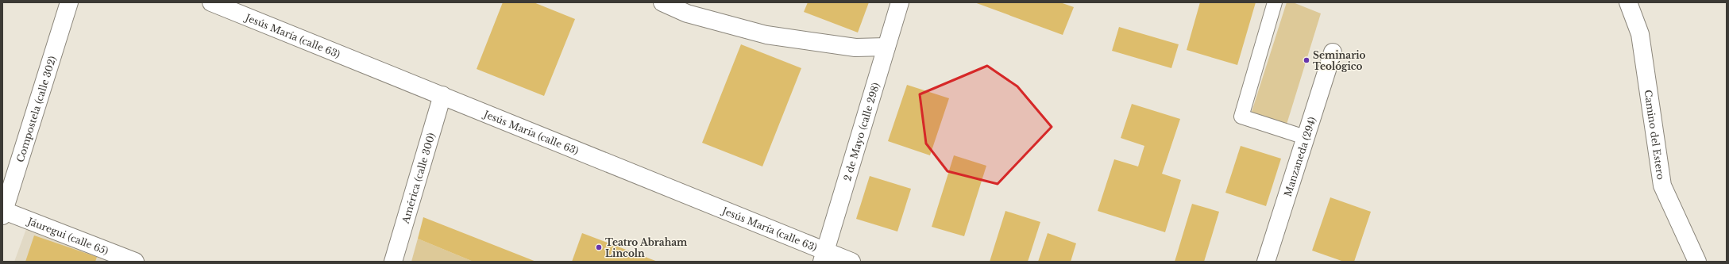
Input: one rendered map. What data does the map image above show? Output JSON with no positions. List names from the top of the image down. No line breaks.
{"streets":{"street":["Jesús María (calle 63)","Compostela (calle 302)","2 de Mayo (calle 298)","Camino del Estero","Manzaneda (294)","América (calle 300)","Jáuregui (calle 65)"]},"crossings":[["Jesús María (calle 63)","2 de Mayo (calle 298)"],["Jesús María (calle 63)","América (calle 300)"],["Compostela (calle 302)","Jáuregui (calle 65)"]],"places":["Seminario Teológico","Teatro Abraham Lincoln"]}
